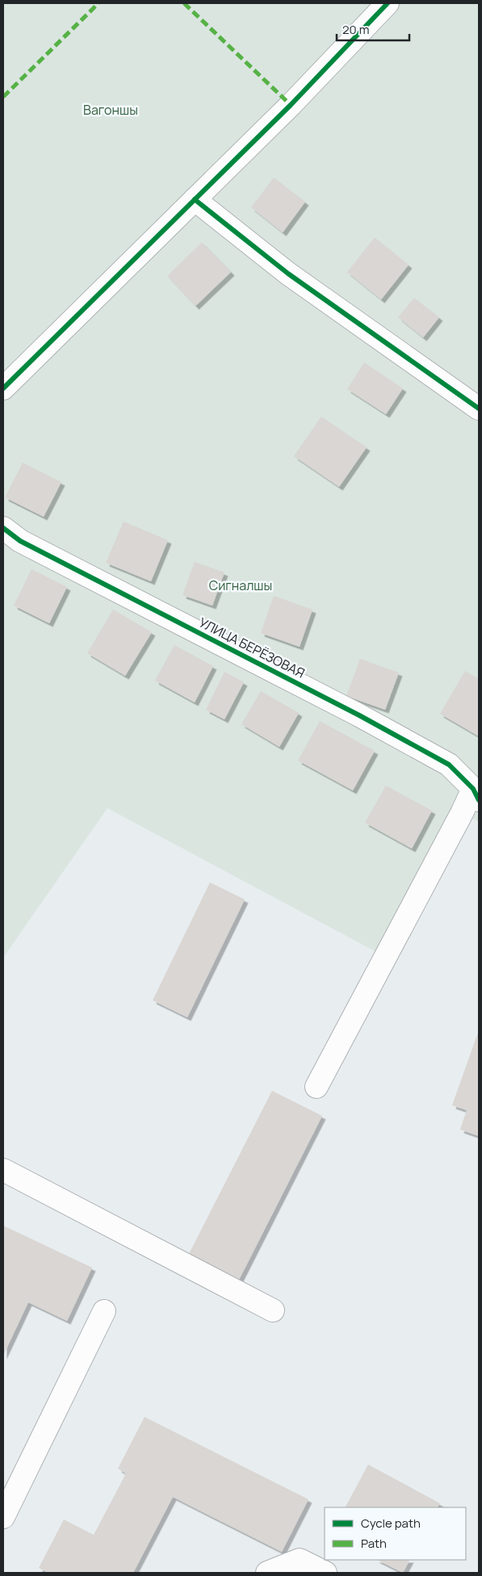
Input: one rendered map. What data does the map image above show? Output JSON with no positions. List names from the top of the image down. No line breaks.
{"streets":{"street":["УЛИЦА БЕРЁЗОВАЯ"]},"parks":["Вагоншы","Сигналшы"],"legend":["Cycle path","Path"],"scale_bar":"20 m"}
